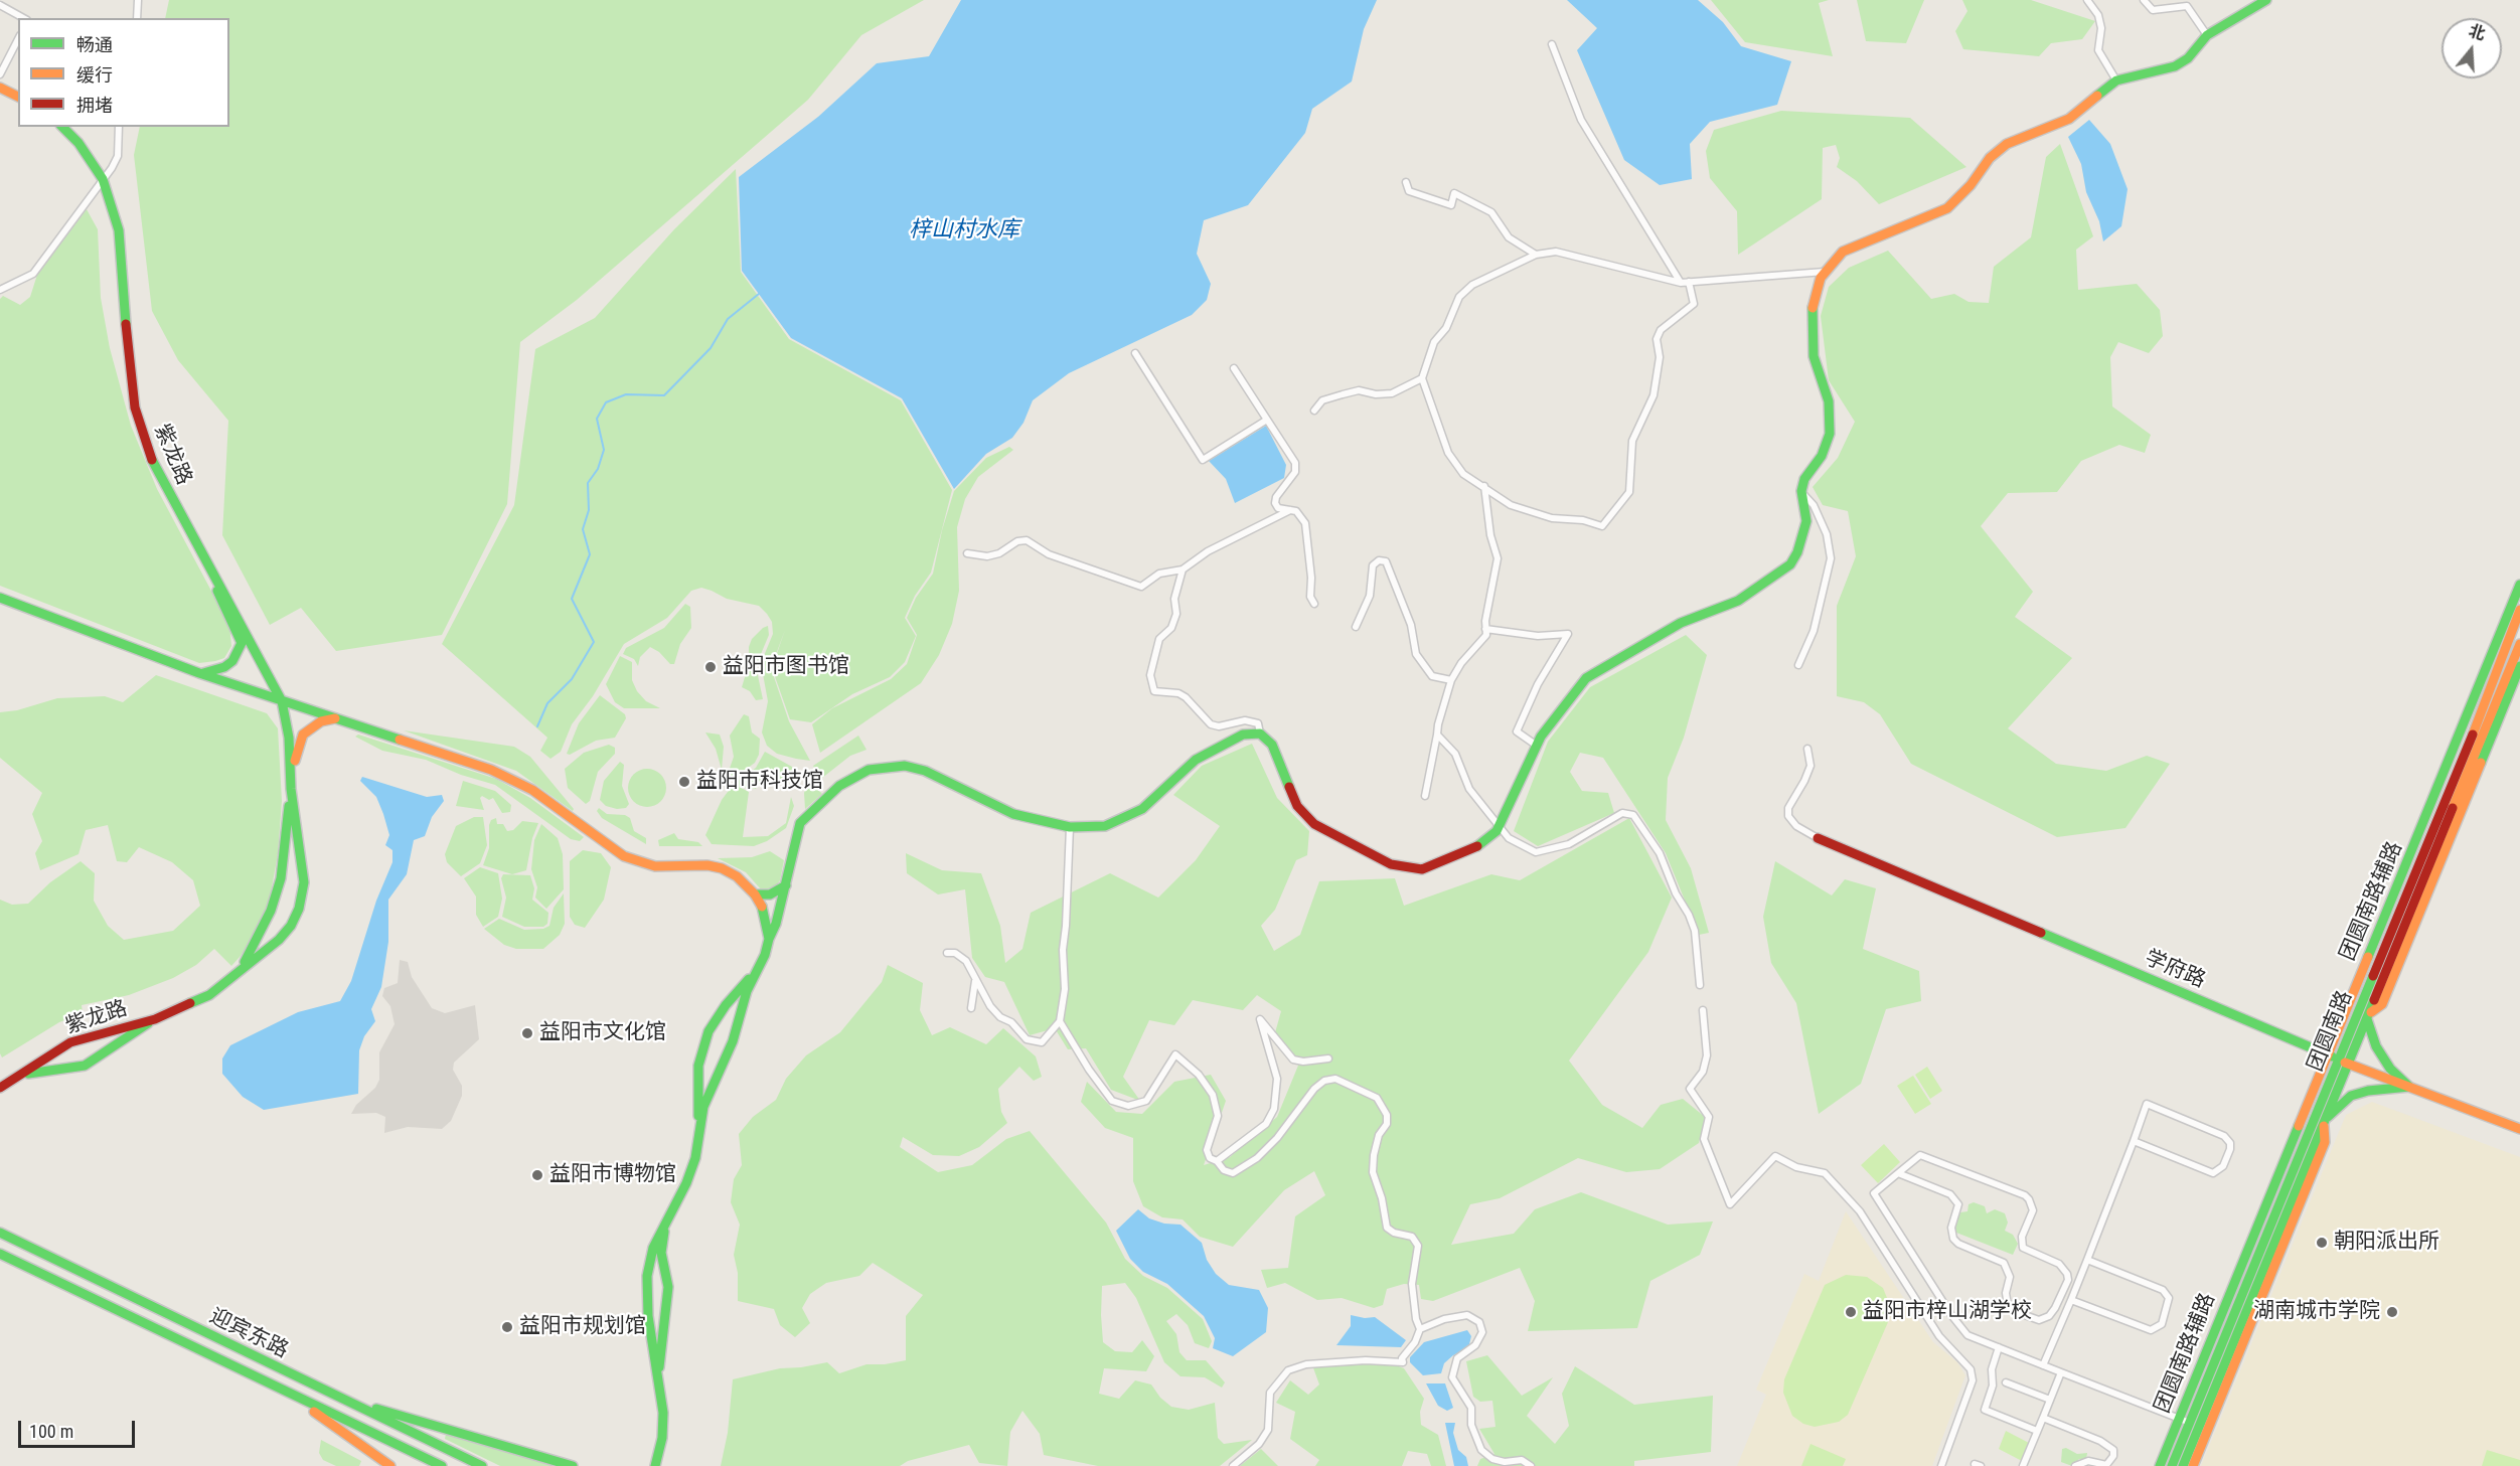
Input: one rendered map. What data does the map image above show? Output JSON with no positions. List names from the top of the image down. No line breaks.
{"streets":{"main road":["紫龙路","团圆南路辅路","学府路","团圆南路","迎宾东路"]},"crossings":[["团圆南路辅路","学府路"],["学府路","团圆南路"]],"water":["梓山村水库"],"places":["益阳市图书馆","益阳市科技馆","益阳市文化馆","益阳市博物馆","朝阳派出所","益阳市梓山湖学校","湖南城市学院","益阳市规划馆"],"legend":["畅通","缓行","拥堵"],"scale_bar":"100 m","north":"top"}
